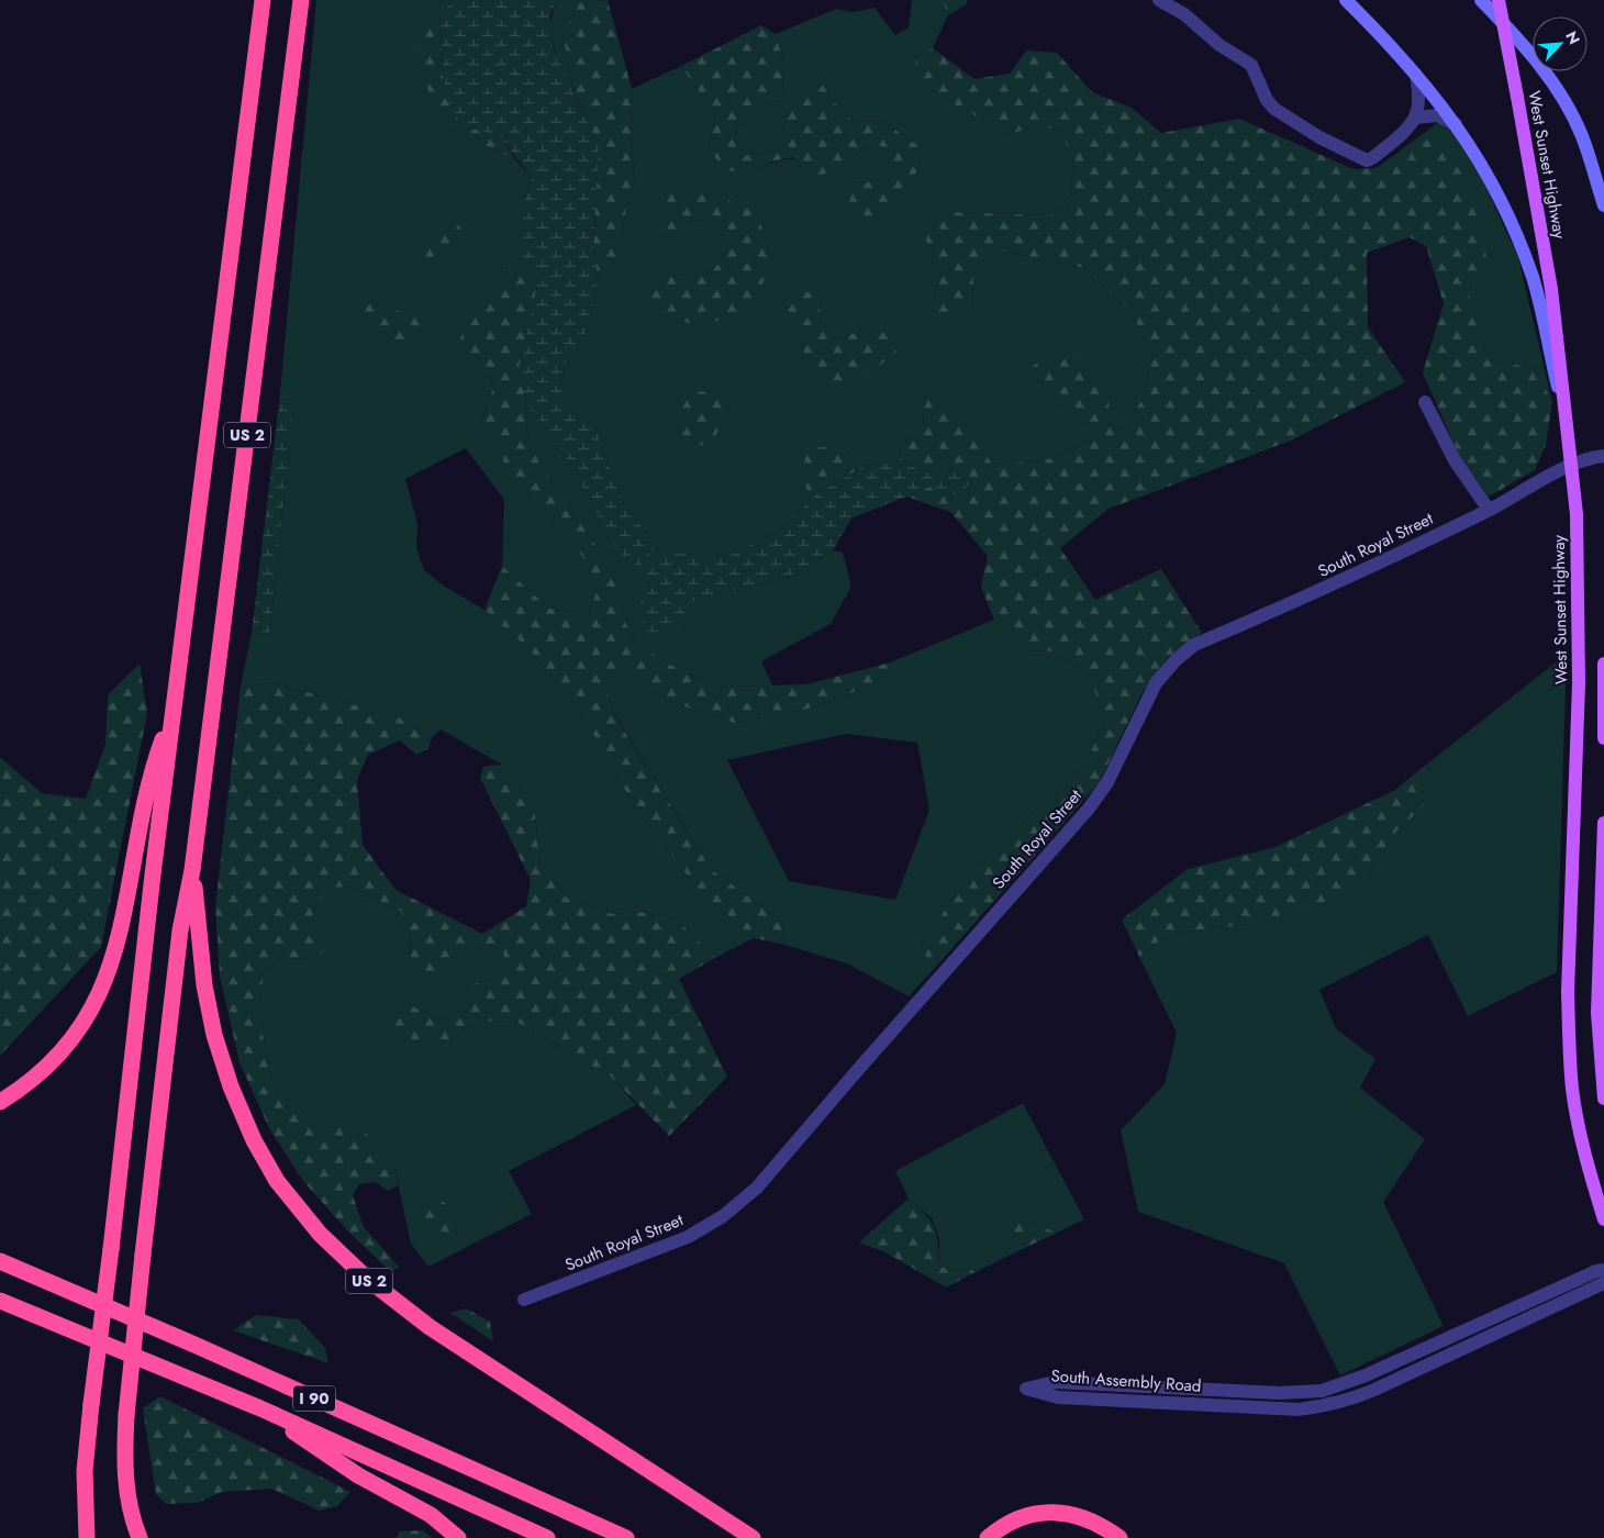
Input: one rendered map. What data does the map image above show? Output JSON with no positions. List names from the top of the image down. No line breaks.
{"streets":{"highway":["US 2","I 90"],"main road":["West Sunset Highway"],"street":["South Royal Street","South Assembly Road"]},"crossings":[["West Sunset Highway","South Royal Street"]],"north":"top right"}
